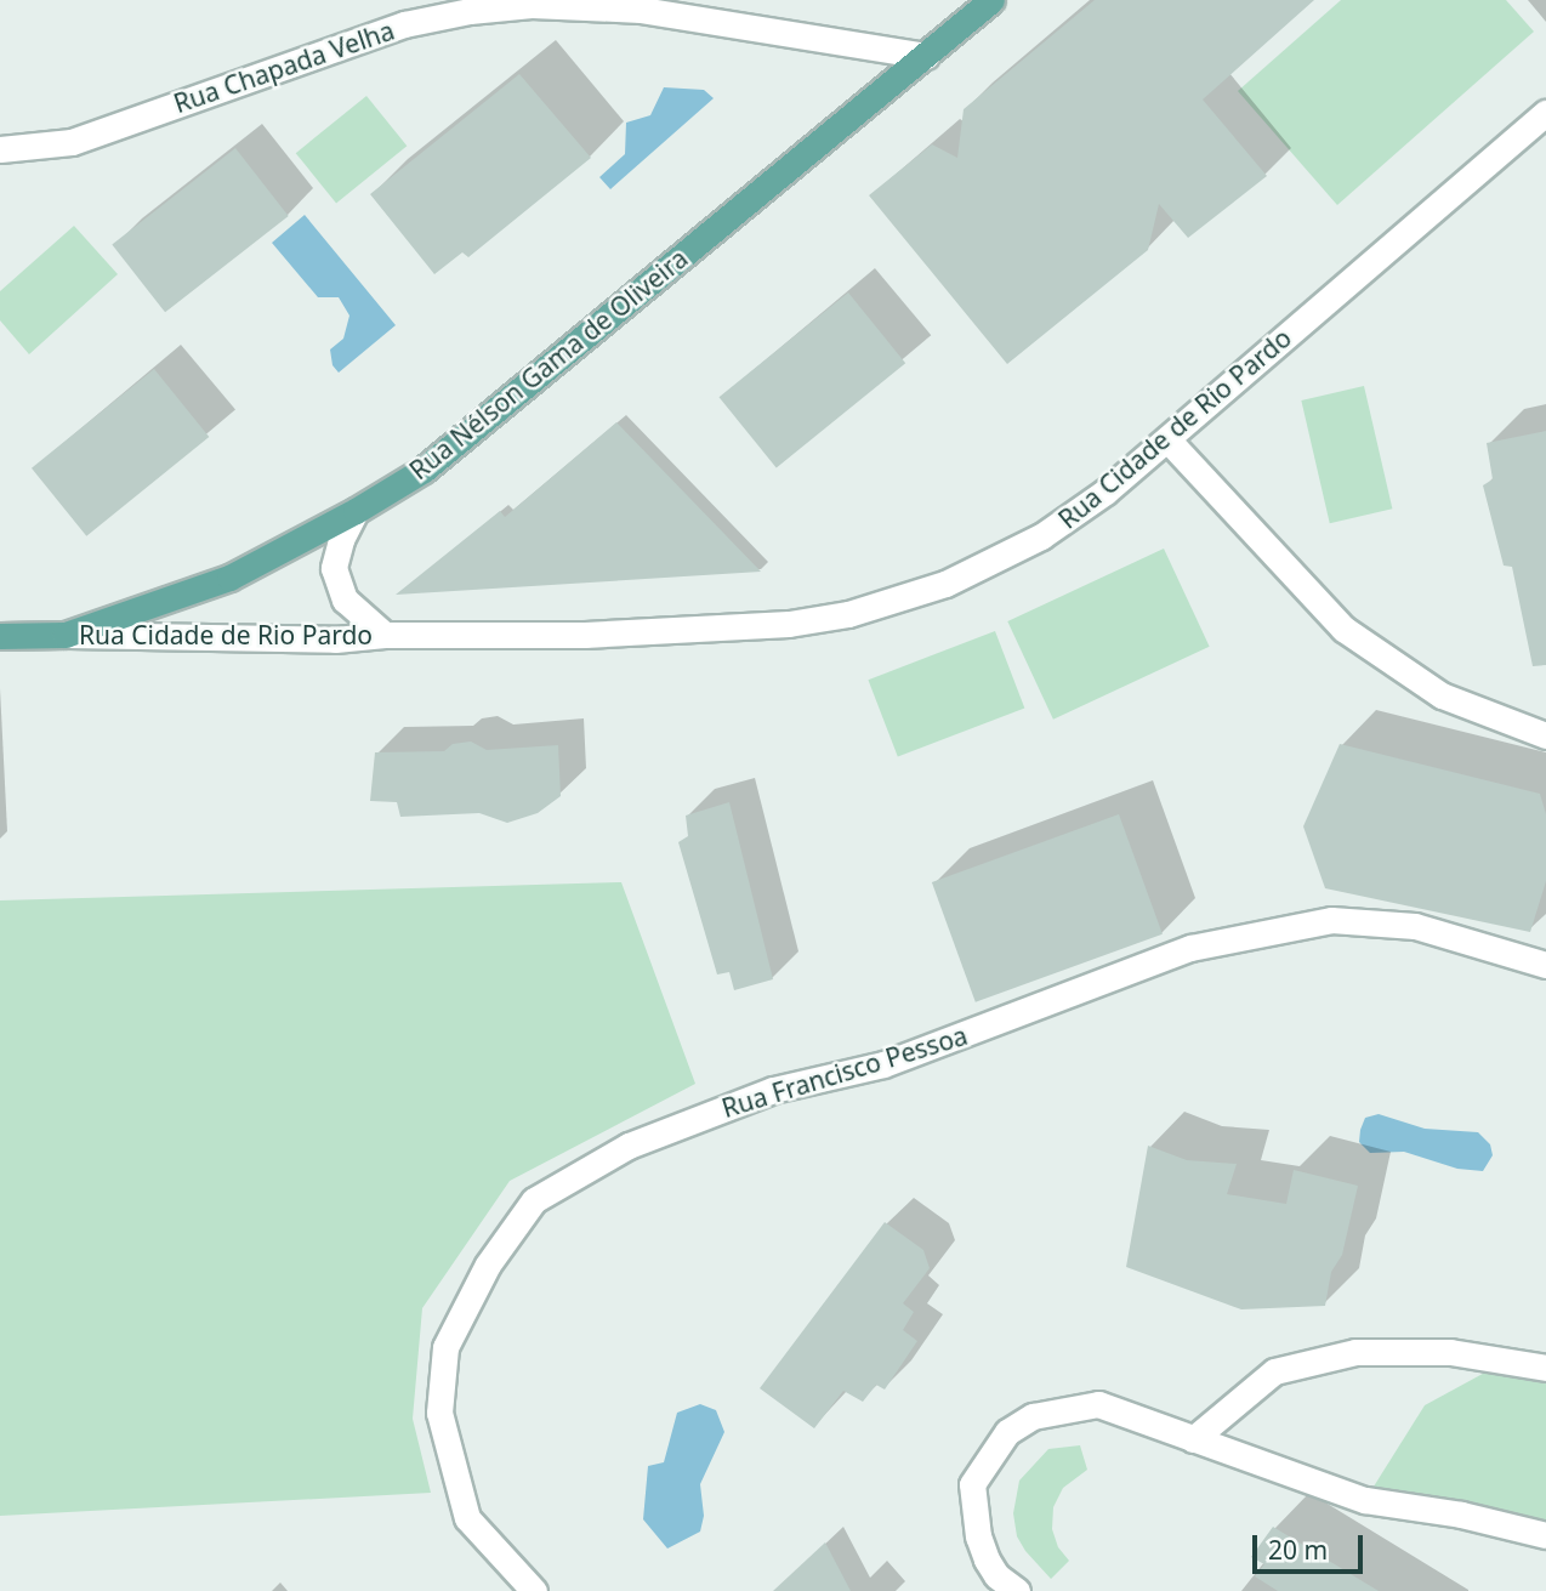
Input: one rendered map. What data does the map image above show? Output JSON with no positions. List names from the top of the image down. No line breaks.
{"streets":{"main road":["Rua Nélson Gama de Oliveira"],"street":["Rua Chapada Velha","Rua Cidade de Rio Pardo","Rua Francisco Pessoa"]},"crossings":[["Rua Chapada Velha","Rua Nélson Gama de Oliveira"],["Rua Nélson Gama de Oliveira","Rua Cidade de Rio Pardo"]],"scale_bar":"20 m"}
